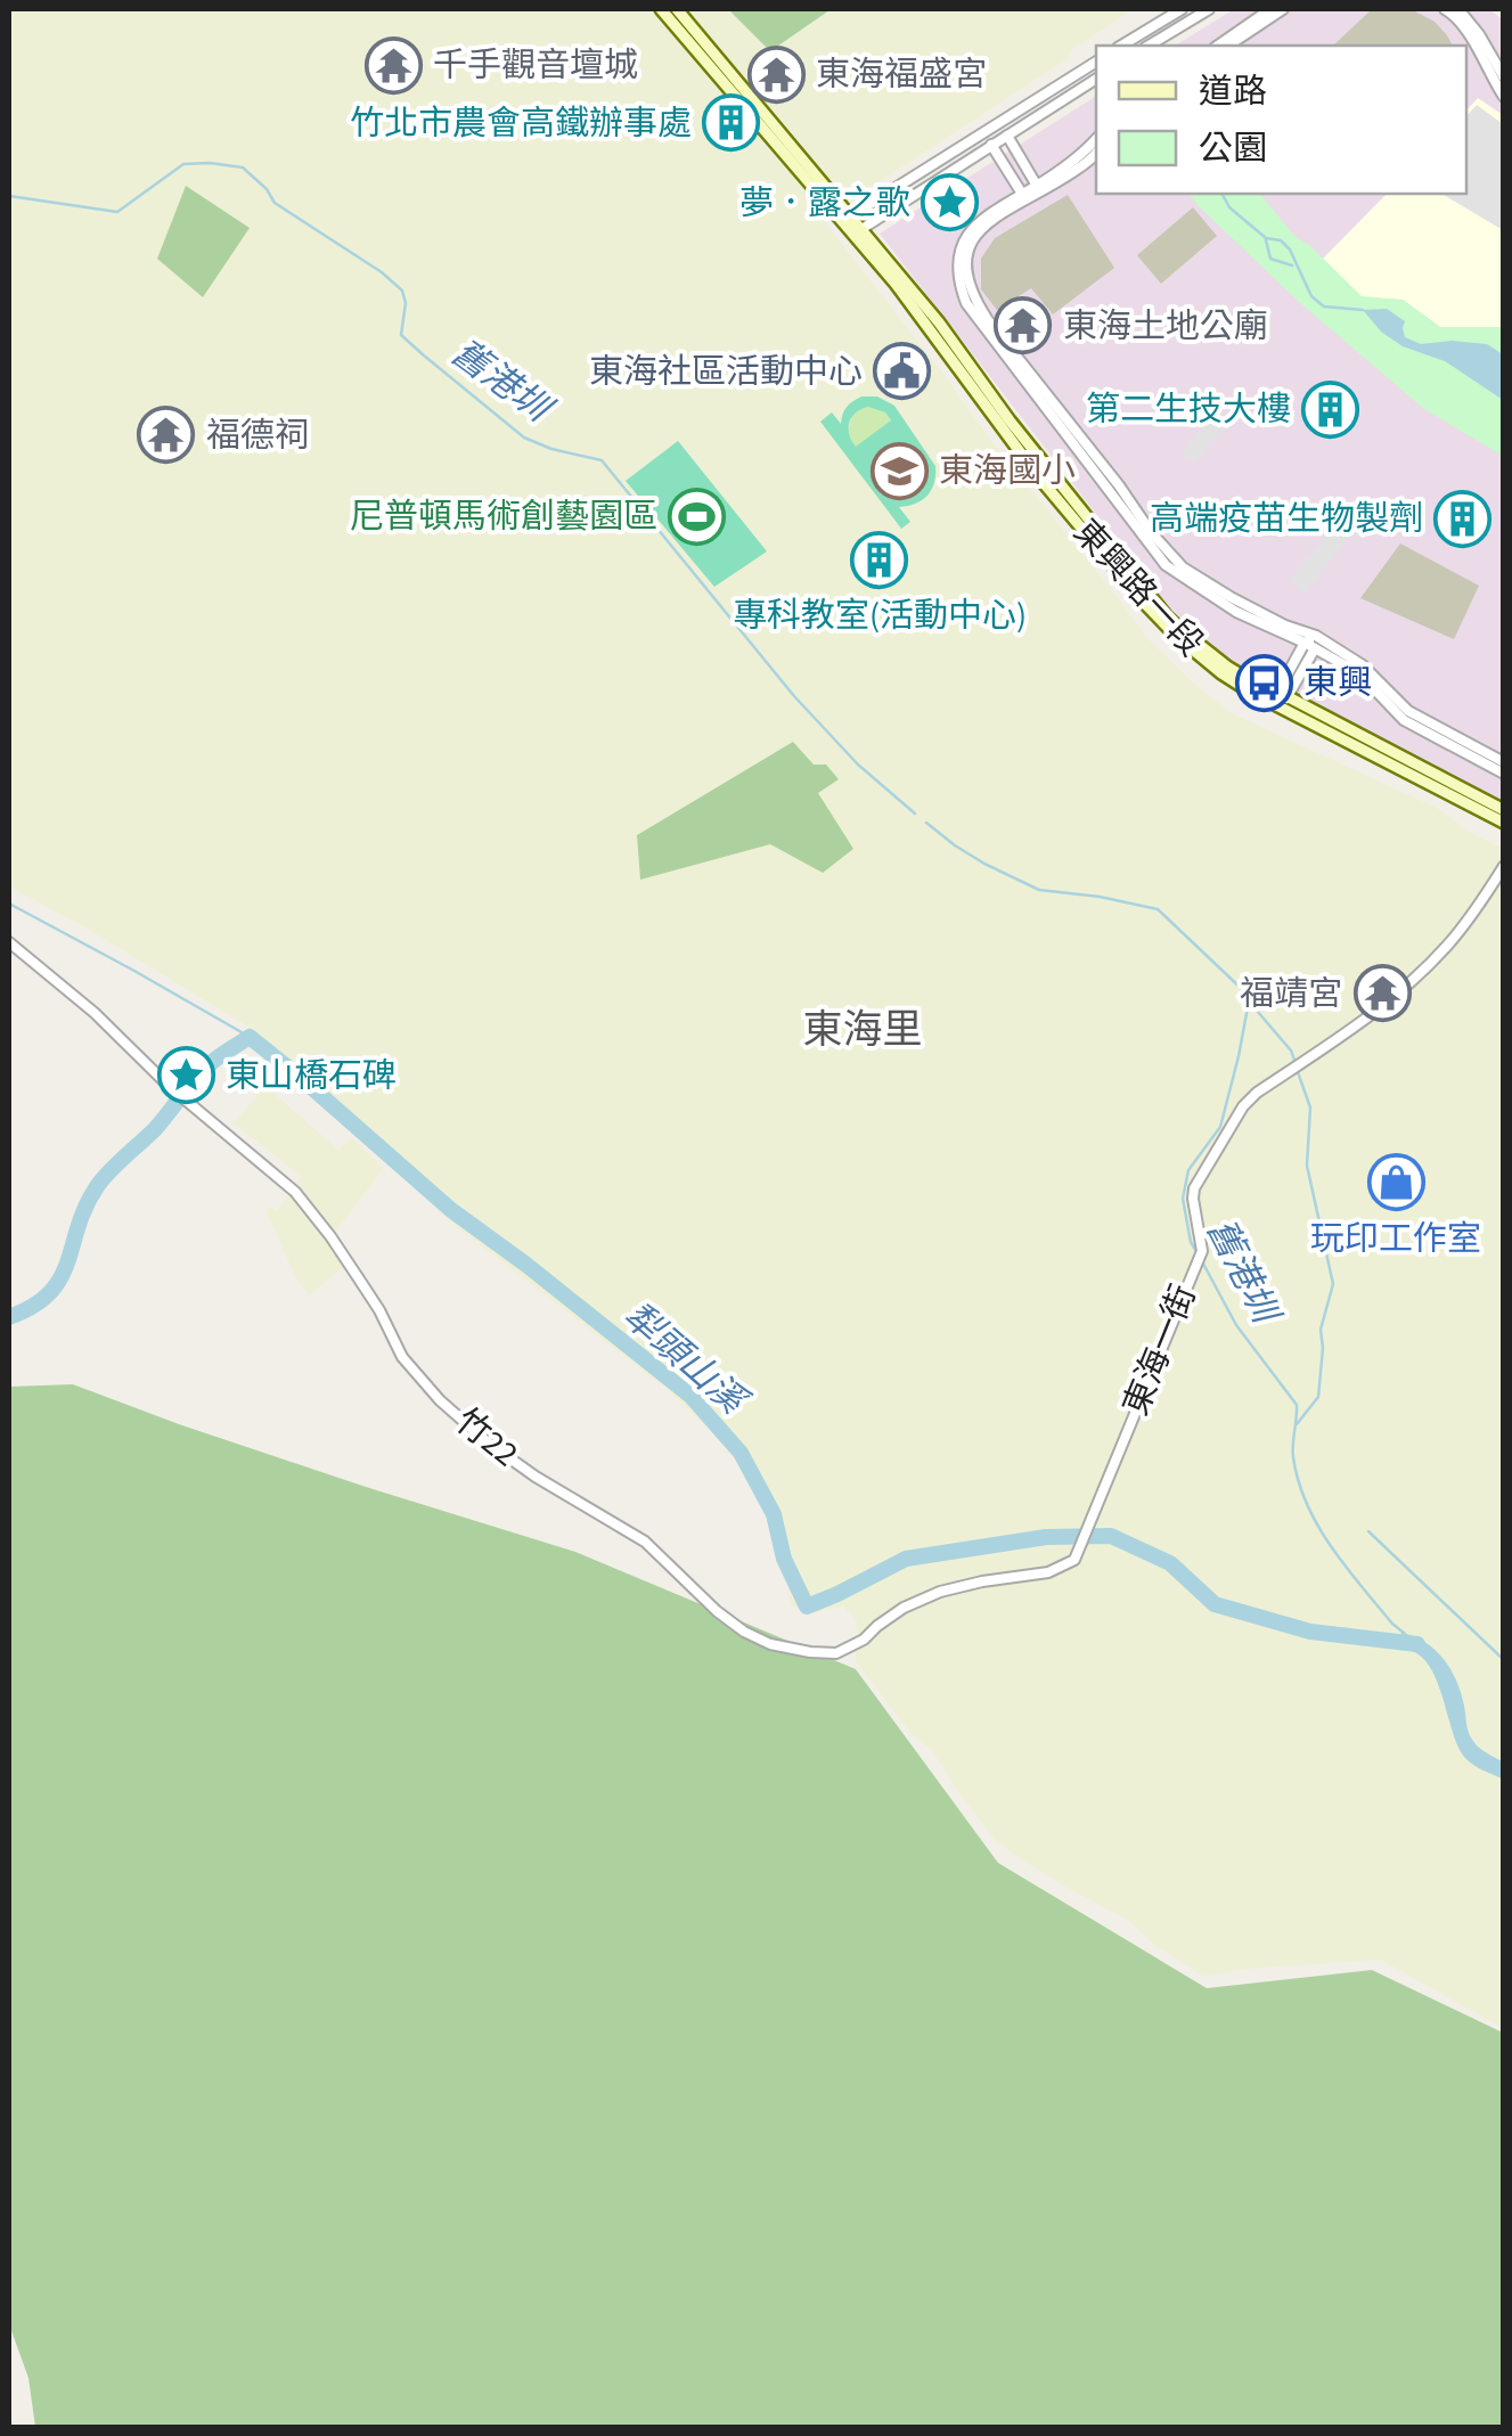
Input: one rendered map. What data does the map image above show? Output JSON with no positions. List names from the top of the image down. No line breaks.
{"streets":{"main road":["東興路一段"],"street":["東海一街","竹22"]},"crossings":[["東海一街","竹22"]],"districts":["東海里"],"water":["舊港圳","犁頭山溪"],"places":{"temple":["千手觀音壇城","東海福盛宮","東海土地公廟","福德祠","福靖宮"],"building":["竹北市農會高鐵辦事處","第二生技大樓","高端疫苗生物製劑","專科教室(活動中心)"],"place":["夢．露之歌","東山橋石碑"],"public building":["東海社區活動中心"],"school or university":["東海國小"],"sports":["尼普頓馬術創藝園區"],"bus stop":["東興"],"shop":["玩印工作室"]},"legend":["道路","公園"]}
